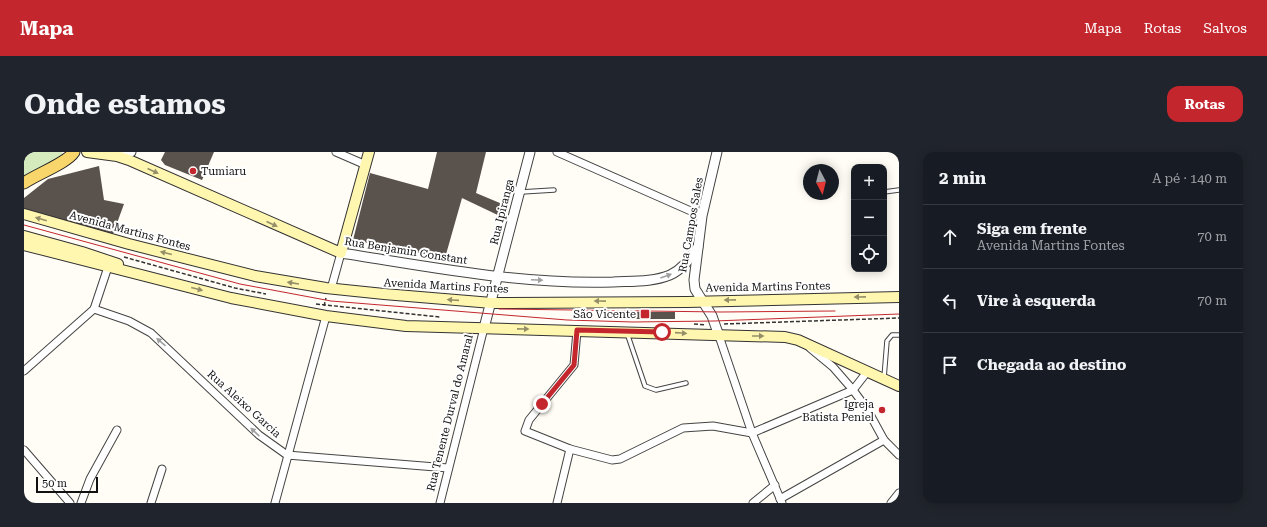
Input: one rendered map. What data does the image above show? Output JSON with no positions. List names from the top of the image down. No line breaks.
{"streets":{"main road":["Avenida Martins Fontes","Rua Benjamin Constant"],"street":["Rua Ipiranga","Rua Campos Sales","Rua Aleixo Garcia","Rua Tenente Durval do Amaral"]},"crossings":[["Rua Ipiranga","Rua Benjamin Constant"],["Rua Campos Sales","Avenida Martins Fontes"],["Rua Campos Sales","Rua Benjamin Constant"]],"one_way":["Rua Aleixo Garcia"],"places":{"other":["Tumiaru","Igreja Batista Peniel"],"transit":["São Vicente"]},"scale_bar":"50 m","north":"bottom","page":{"header":"Mapa","nav":["Mapa","Rotas","Salvos"],"buttons":"Rotas","title":"Onde estamos","heading":["2 min","A pé · 140 m"],"map_buttons":["+","−"],"list":[["Siga em frente","Avenida Martins Fontes","70 m"],["Vire à esquerda","70 m"],"Chegada ao destino"],"scale":"50 m"}}
